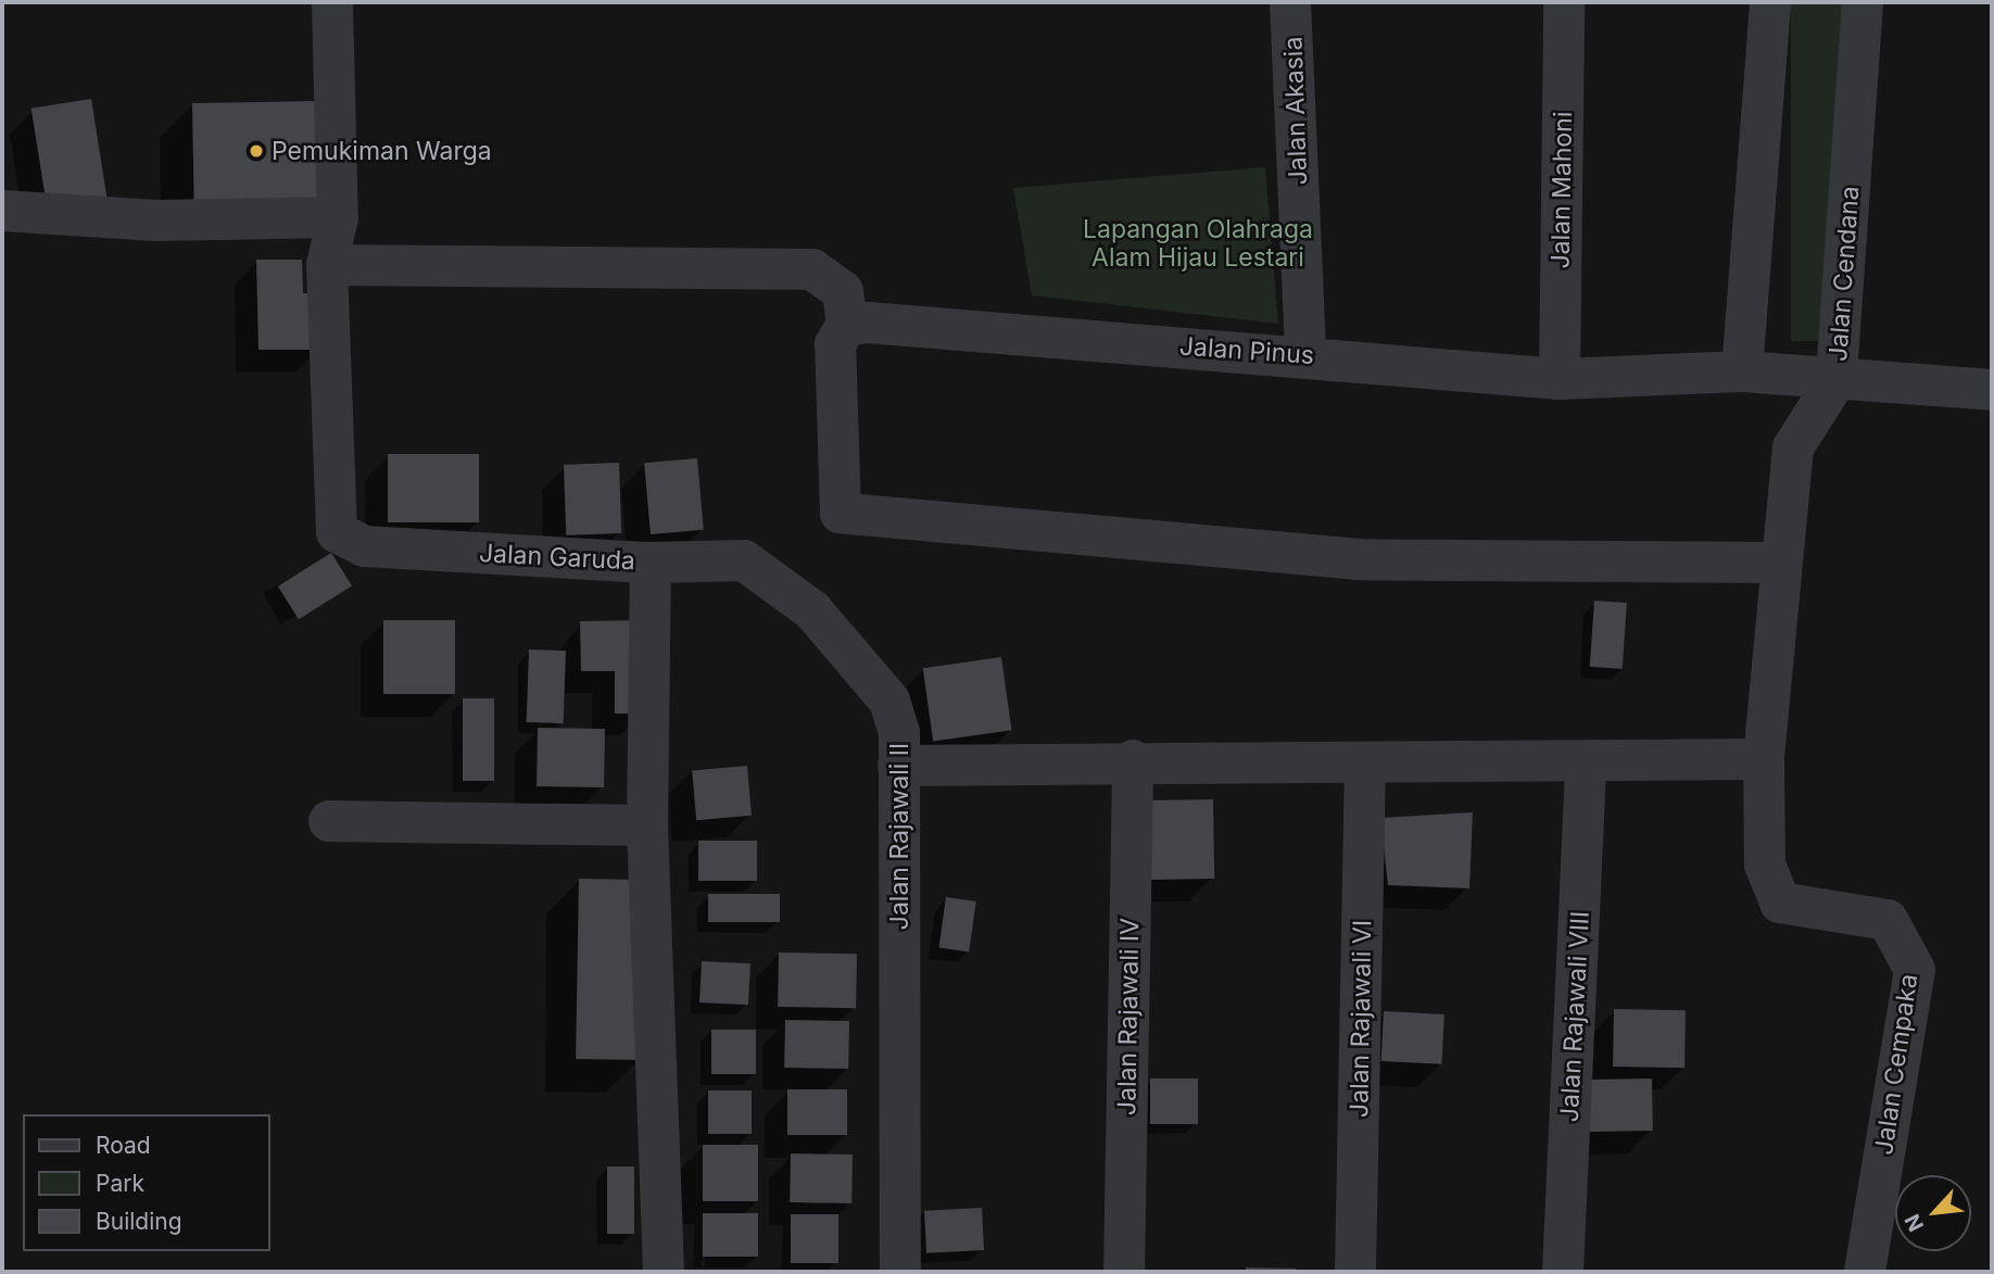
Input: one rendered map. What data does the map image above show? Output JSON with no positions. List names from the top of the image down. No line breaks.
{"streets":{"street":["Jalan Akasia","Jalan Mahoni","Jalan Cendana","Jalan Pinus","Jalan Garuda","Jalan Rajawali II","Jalan Rajawali IV","Jalan Rajawali VIII","Jalan Rajawali VI","Jalan Cempaka"]},"crossings":[["Jalan Akasia","Jalan Pinus"],["Jalan Mahoni","Jalan Pinus"],["Jalan Cendana","Jalan Pinus"],["Jalan Cendana","Jalan Cempaka"],["Jalan Garuda","Jalan Rajawali II"]],"parks":["Lapangan Olahraga Alam Hijau Lestari"],"places":["Pemukiman Warga"],"legend":["Road","Park","Building"],"north":"bottom left"}
